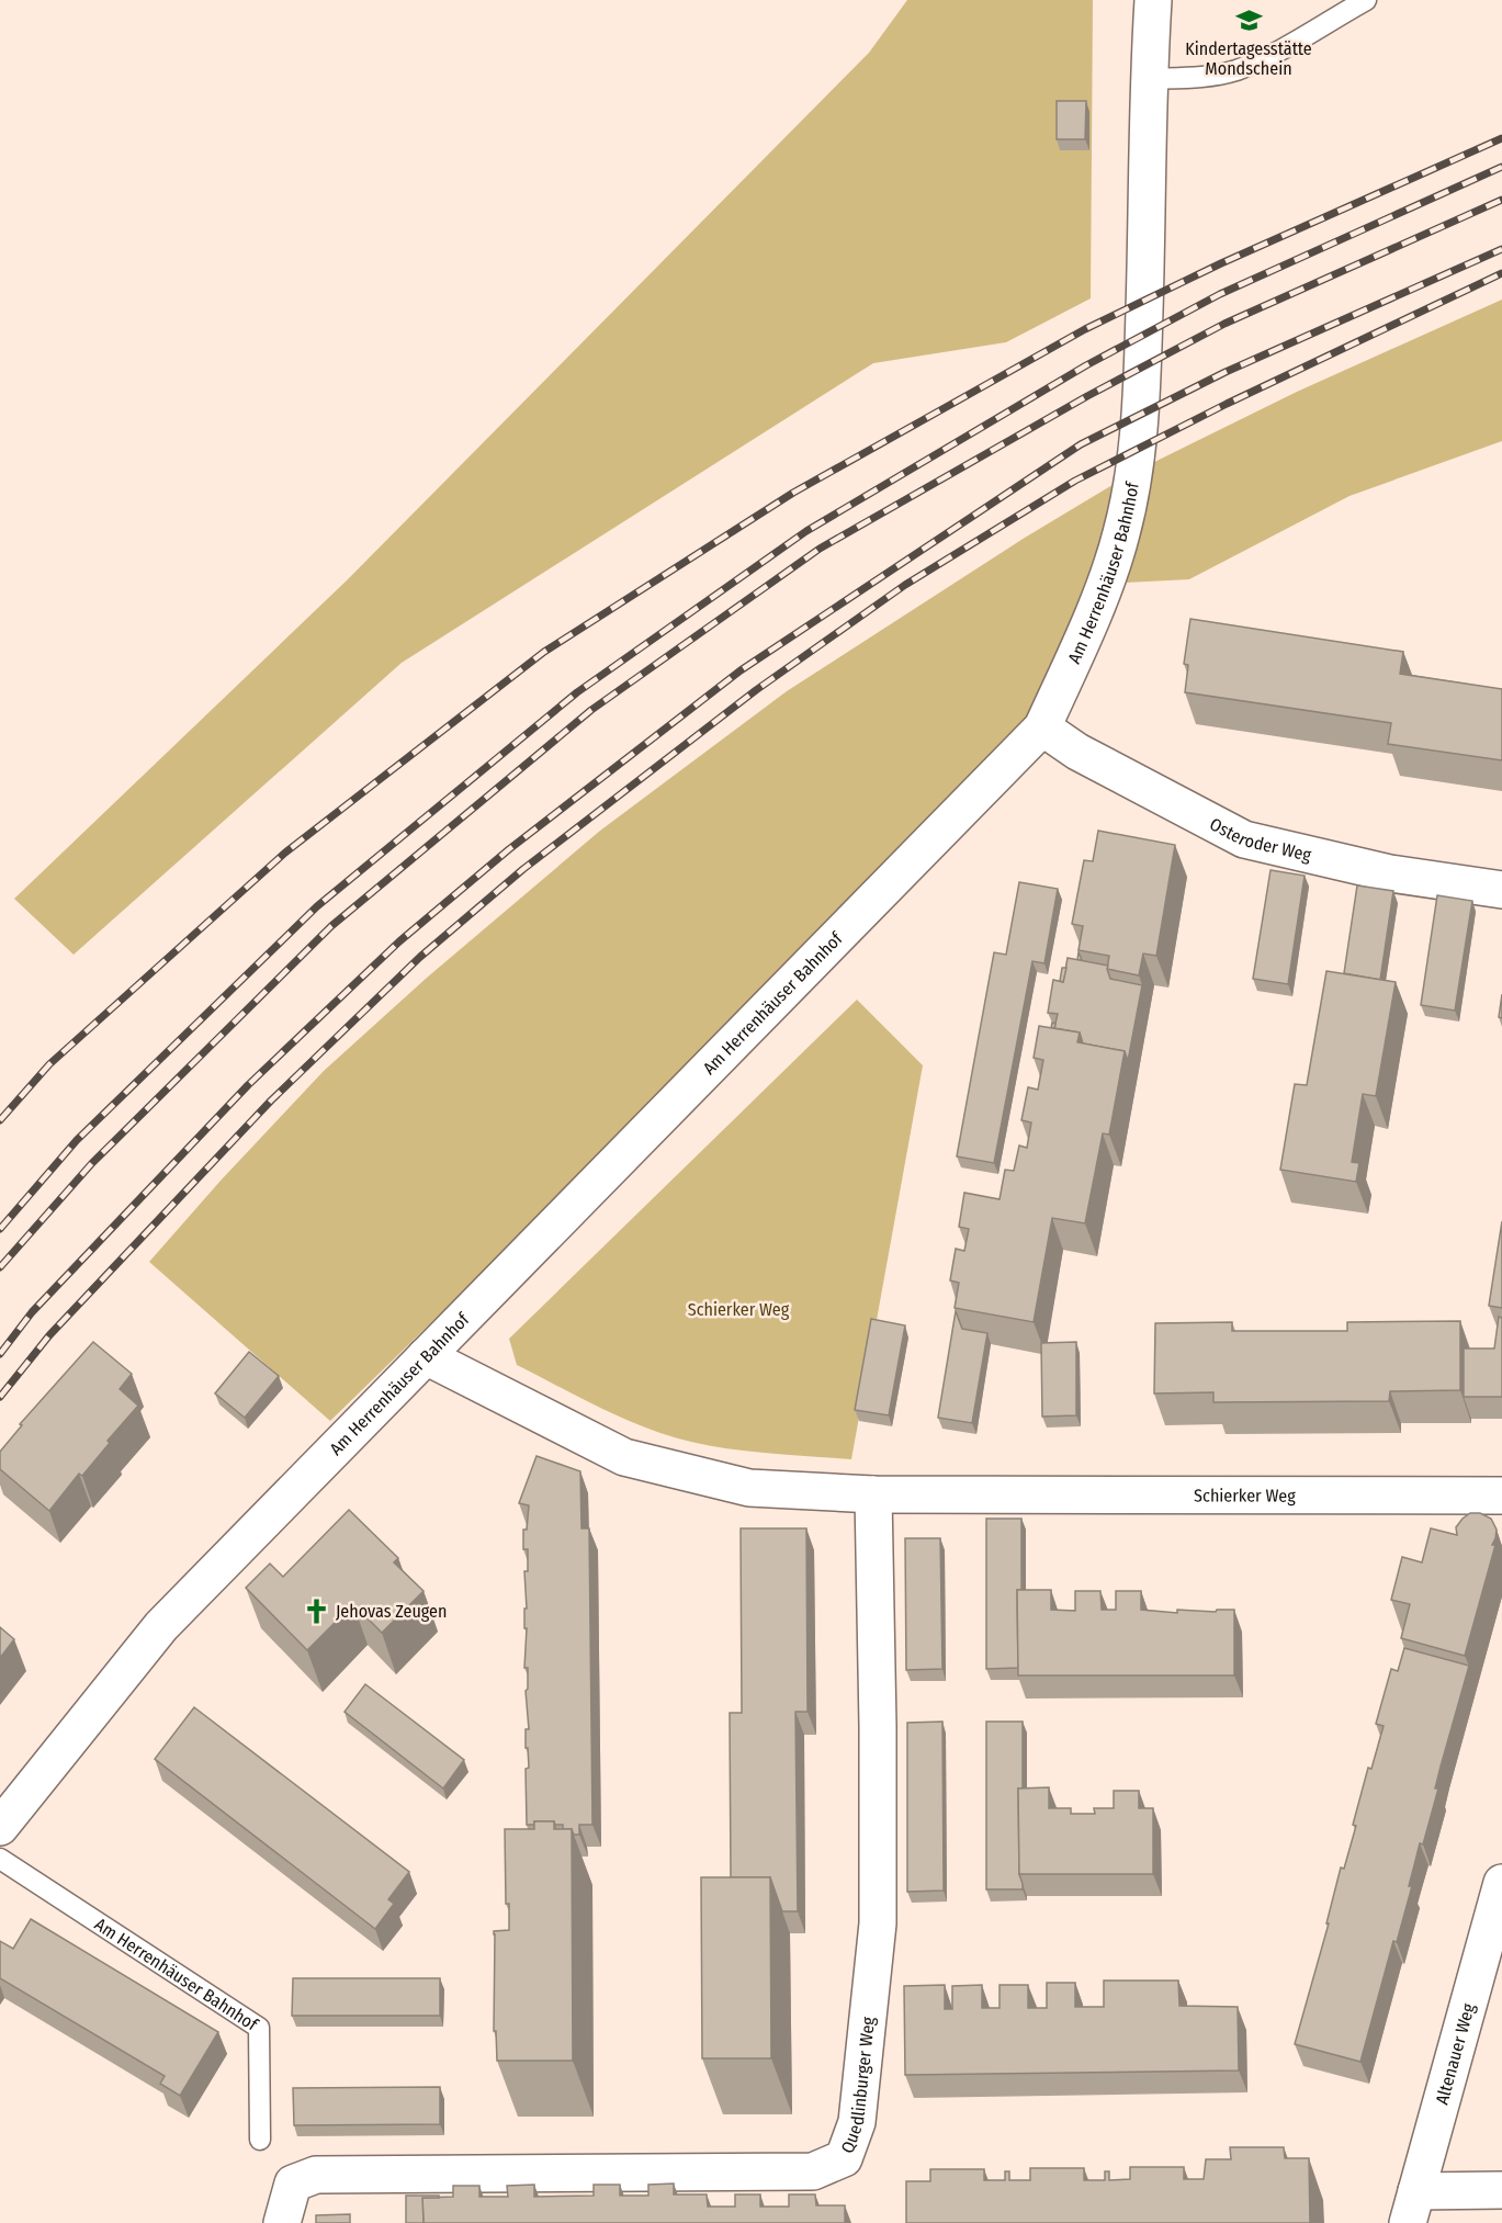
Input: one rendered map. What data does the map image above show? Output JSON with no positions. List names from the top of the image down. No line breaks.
{"streets":{"street":["Am Herrenhäuser Bahnhof","Osteroder Weg","Schierker Weg","Altenauer Weg","Quedlinburger Weg"]},"crossings":[["Am Herrenhäuser Bahnhof","Osteroder Weg"],["Am Herrenhäuser Bahnhof","Schierker Weg"],["Schierker Weg","Quedlinburger Weg"]],"parks":["Schierker Weg"],"places":{"school or university":["Kindertagesstätte Mondschein"],"church":["Jehovas Zeugen"]}}
